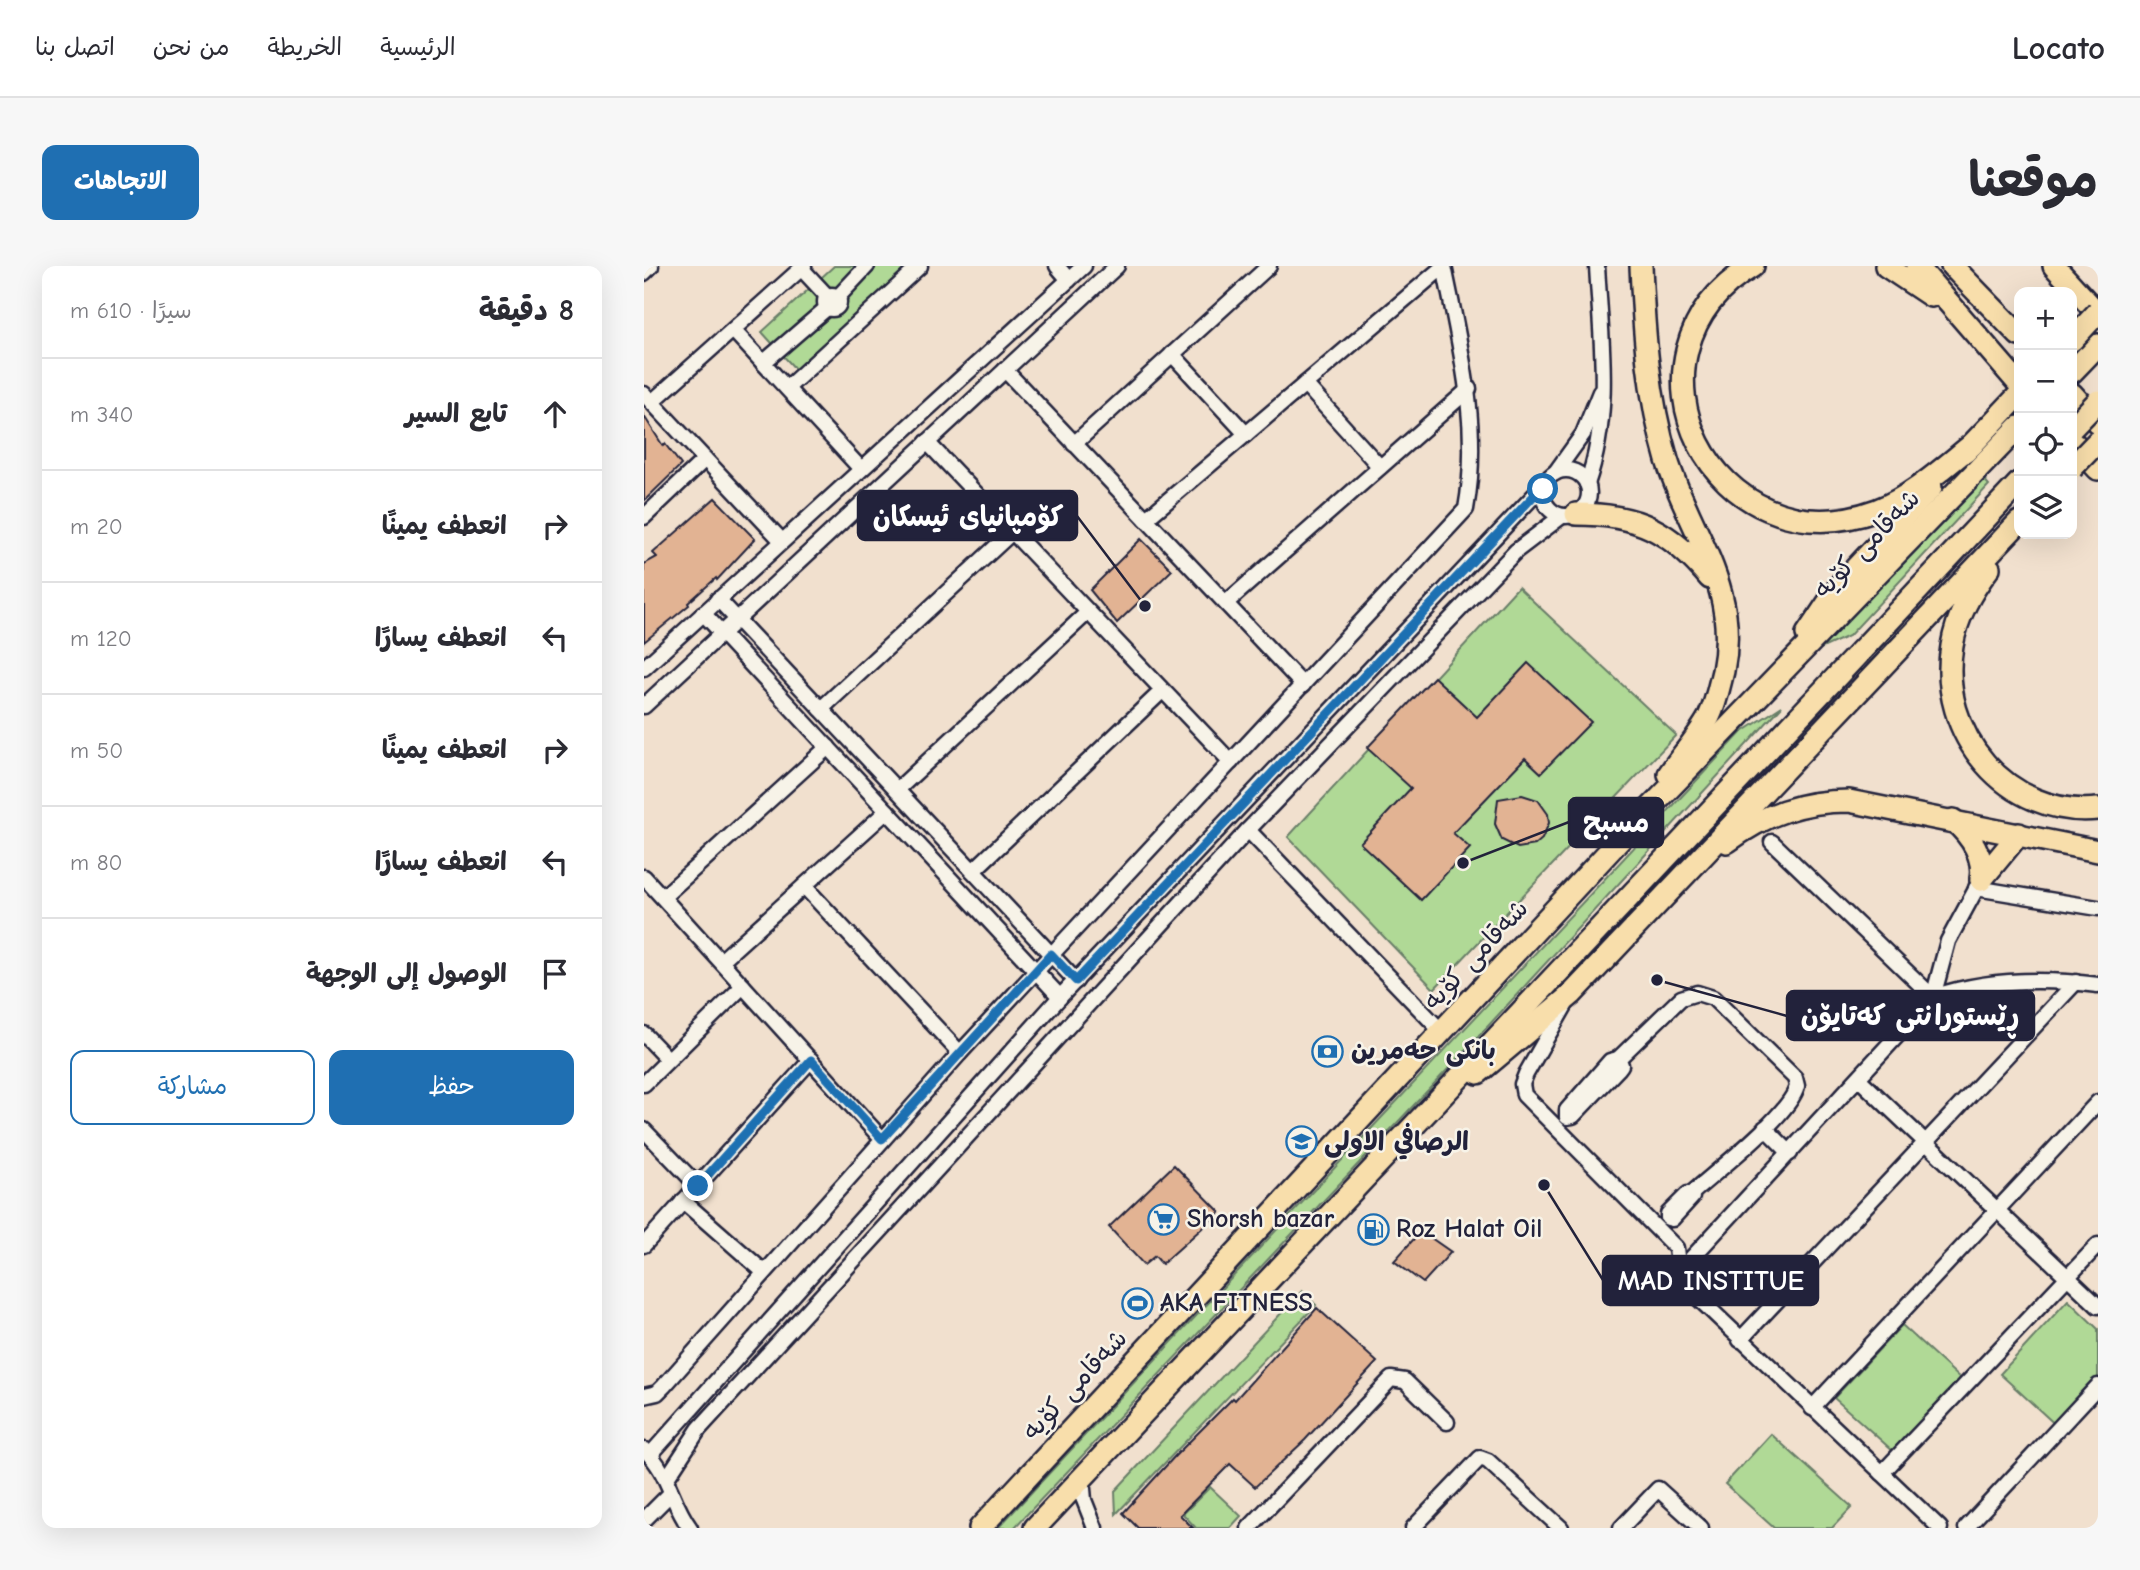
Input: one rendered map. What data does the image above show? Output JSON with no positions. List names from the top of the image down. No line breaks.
{"streets":{"highway":["شەقامی کۆیە"]},"places":{"other":["کۆمپانیای ئیسکان","مسبح","ڕێستورانتی کەتایۆن","MAD INSTITUE"],"bank":["بانكی حه‌مرین"],"school or university":["الرصافي الاولى"],"supermarket":["Shorsh bazar"],"fuel station":["Roz Halat Oil"],"sports":["AKA FITNESS"]},"page":{"header":"Locato","nav":["الرئيسية","الخريطة","من نحن","اتصل بنا"],"title":"موقعنا","buttons":["الاتجاهات",["حفظ","مشاركة"]],"heading":["8 دقيقة","سيرًا · 610 m"],"map_buttons":["+","−"],"list":[["تابع السير","340 m"],["انعطف يمينًا","20 m"],["انعطف يسارًا","120 m"],["انعطف يمينًا","50 m"],["انعطف يسارًا","80 m"],"الوصول إلى الوجهة"]}}
